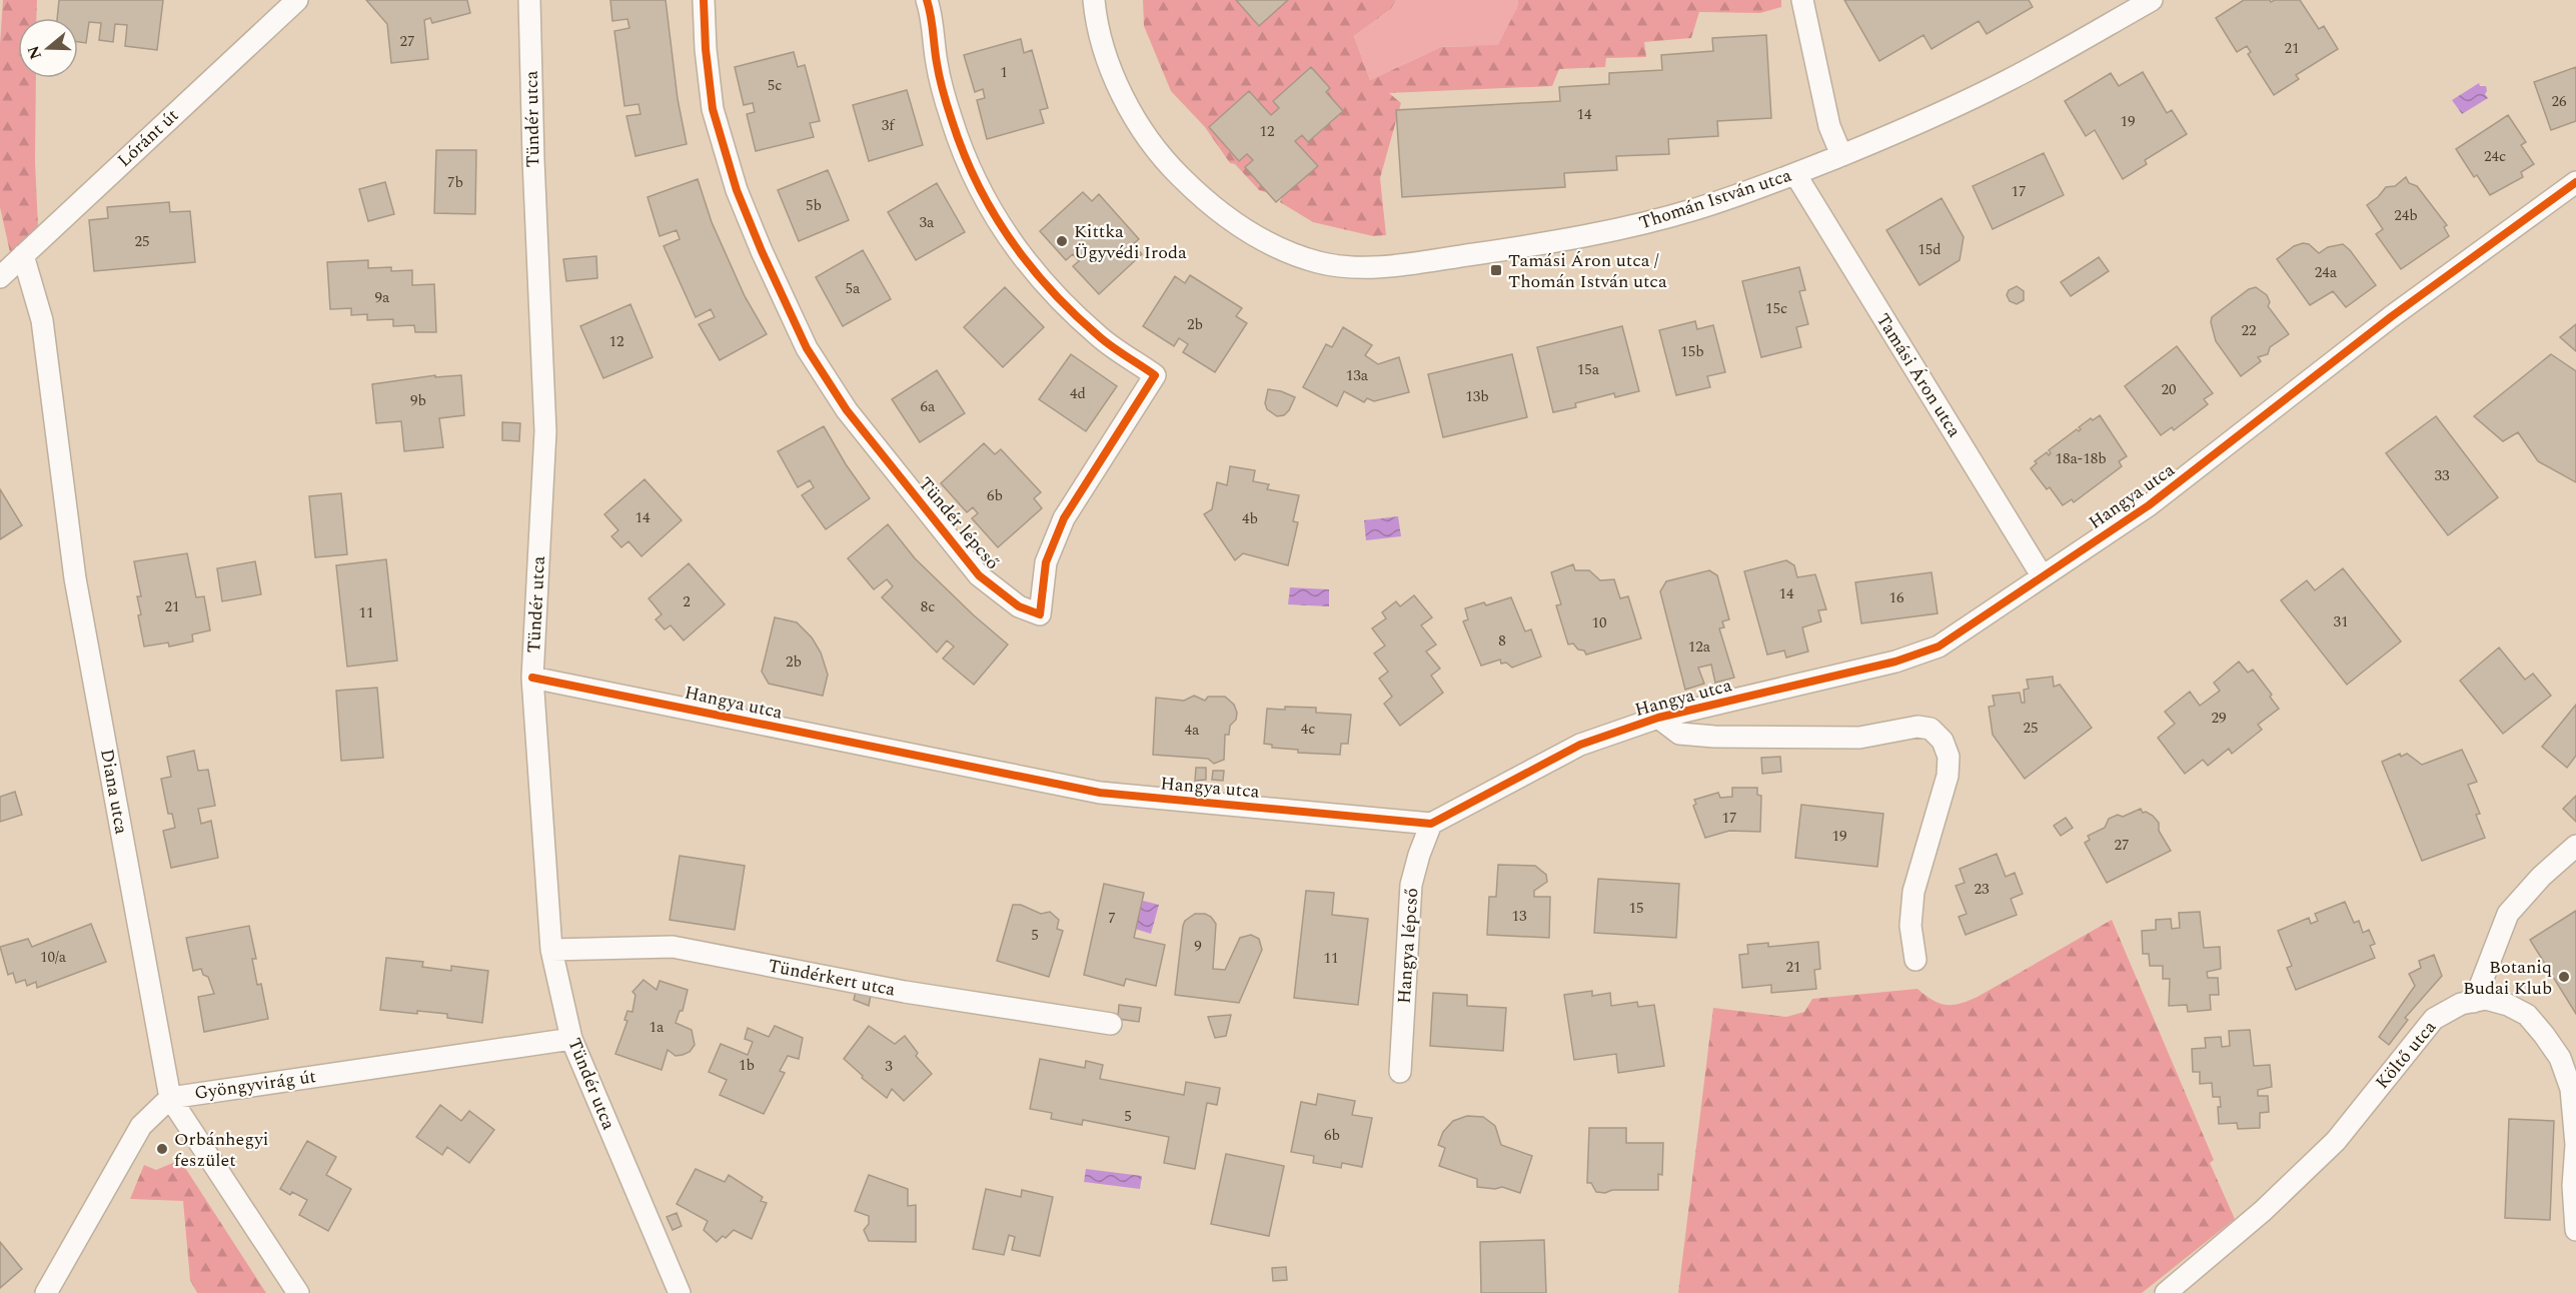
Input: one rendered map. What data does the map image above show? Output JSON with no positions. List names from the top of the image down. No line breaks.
{"streets":{"street":["Tündér utca","Lóránt út","Thomán István utca","Tamási Áron utca","Hangya utca","Tündér lépcső","Diana utca","Hangya lépcső","Tündérkert utca","Költő utca","Gyöngyvirág út"]},"crossings":[["Tündér utca","Hangya utca"],["Tündér utca","Tündérkert utca"],["Tündér utca","Gyöngyvirág út"],["Lóránt út","Diana utca"],["Thomán István utca","Tamási Áron utca"],["Tamási Áron utca","Hangya utca"],["Hangya utca","Hangya lépcső"],["Diana utca","Gyöngyvirág út"]],"places":{"other":["Kittka Ügyvédi Iroda","Botaniq Budai Klub","Orbánhegyi feszület"],"transit":["Tamási Áron utca / Thomán István utca"]},"house_numbers":["27","21","1","5c","26","14","19","3f","12","24c","7b","17","5b","24b","3a","25","15d","24a","5a","9a","15c","2b","22","12","15b","15a","13a","20","4d","13b","9b","6a","18a-18b","33","6b","14","4b","14","16","2","21","8c","11","31","10","8","12a","2b","29","25","4c","4a","17","19","27","23","15","13","7","5","9","10/a","11","21","1a","1b","3","5","6b"],"north":"left"}
